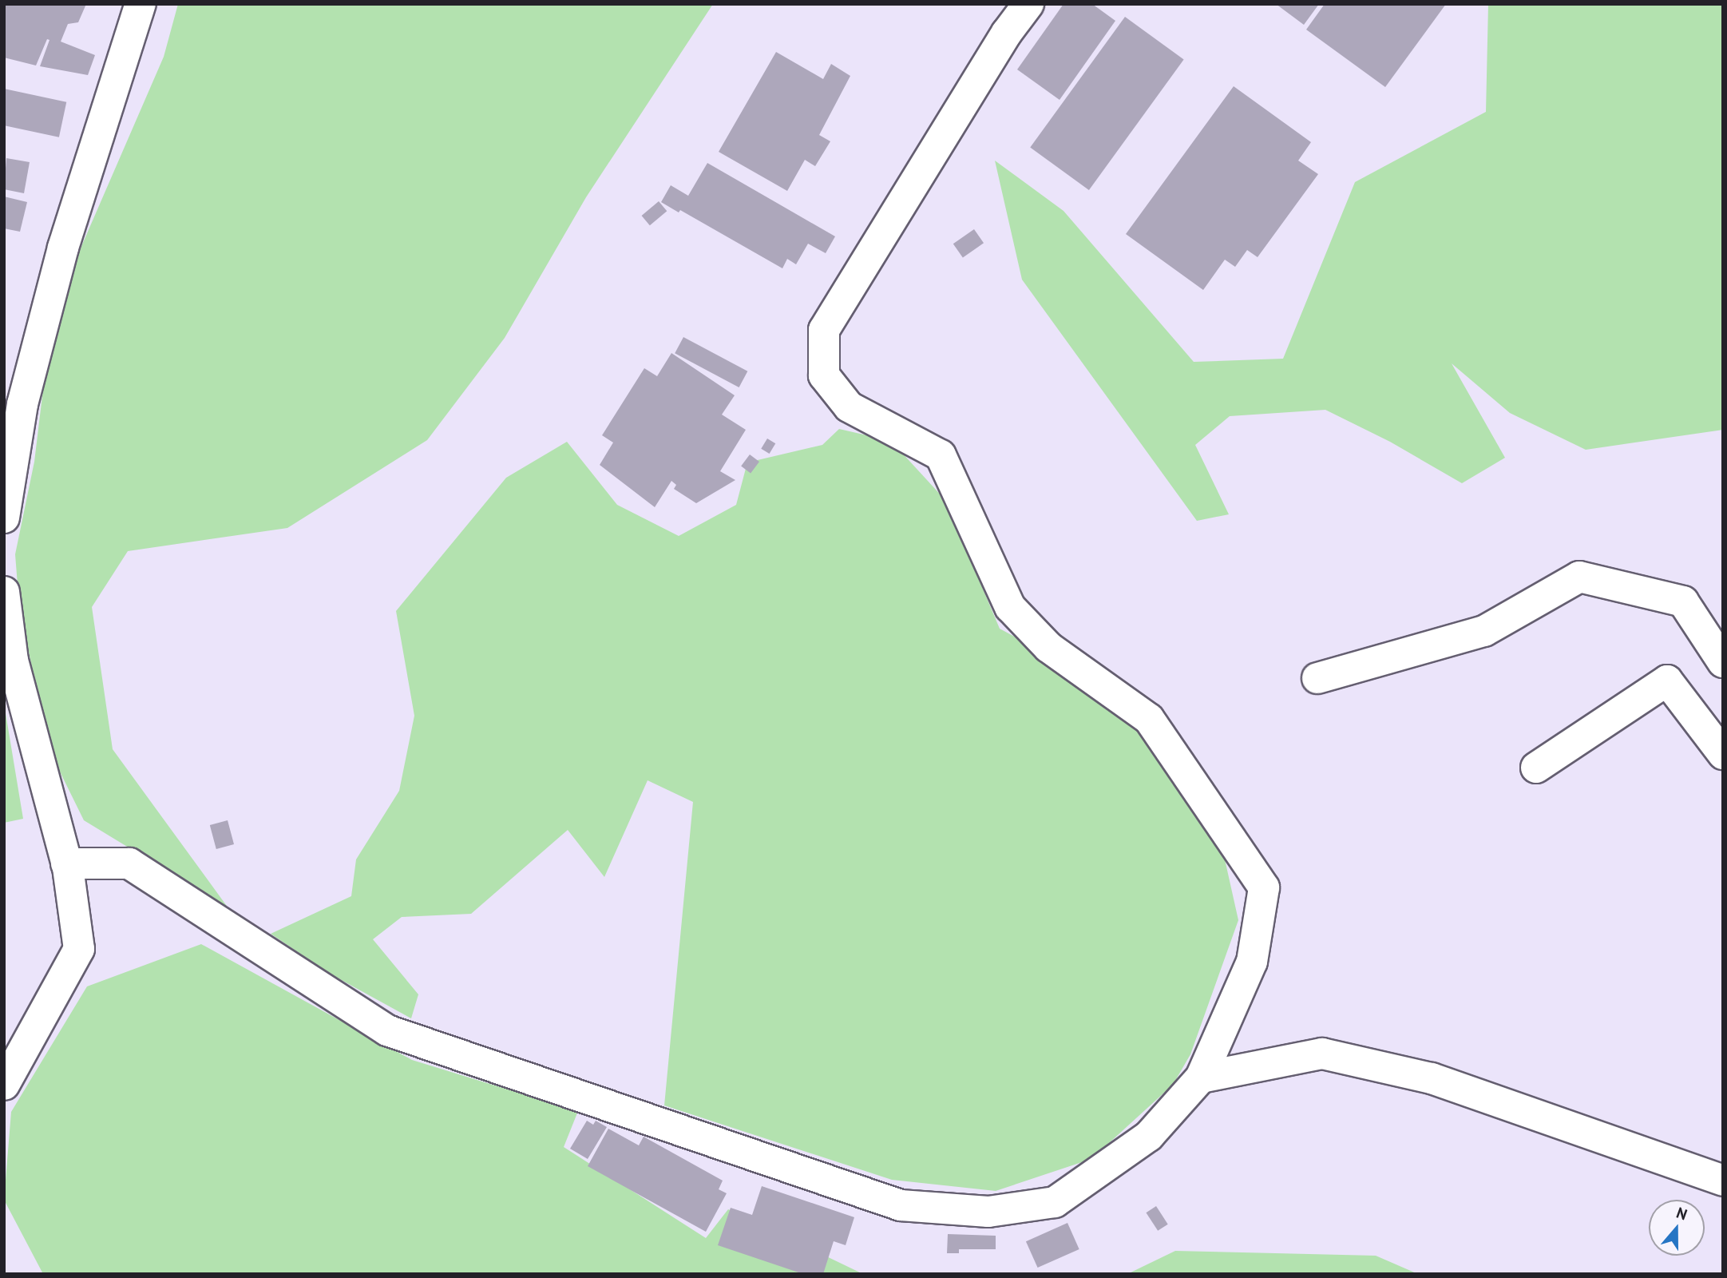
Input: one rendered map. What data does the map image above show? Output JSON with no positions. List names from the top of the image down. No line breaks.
{"north":"top"}
